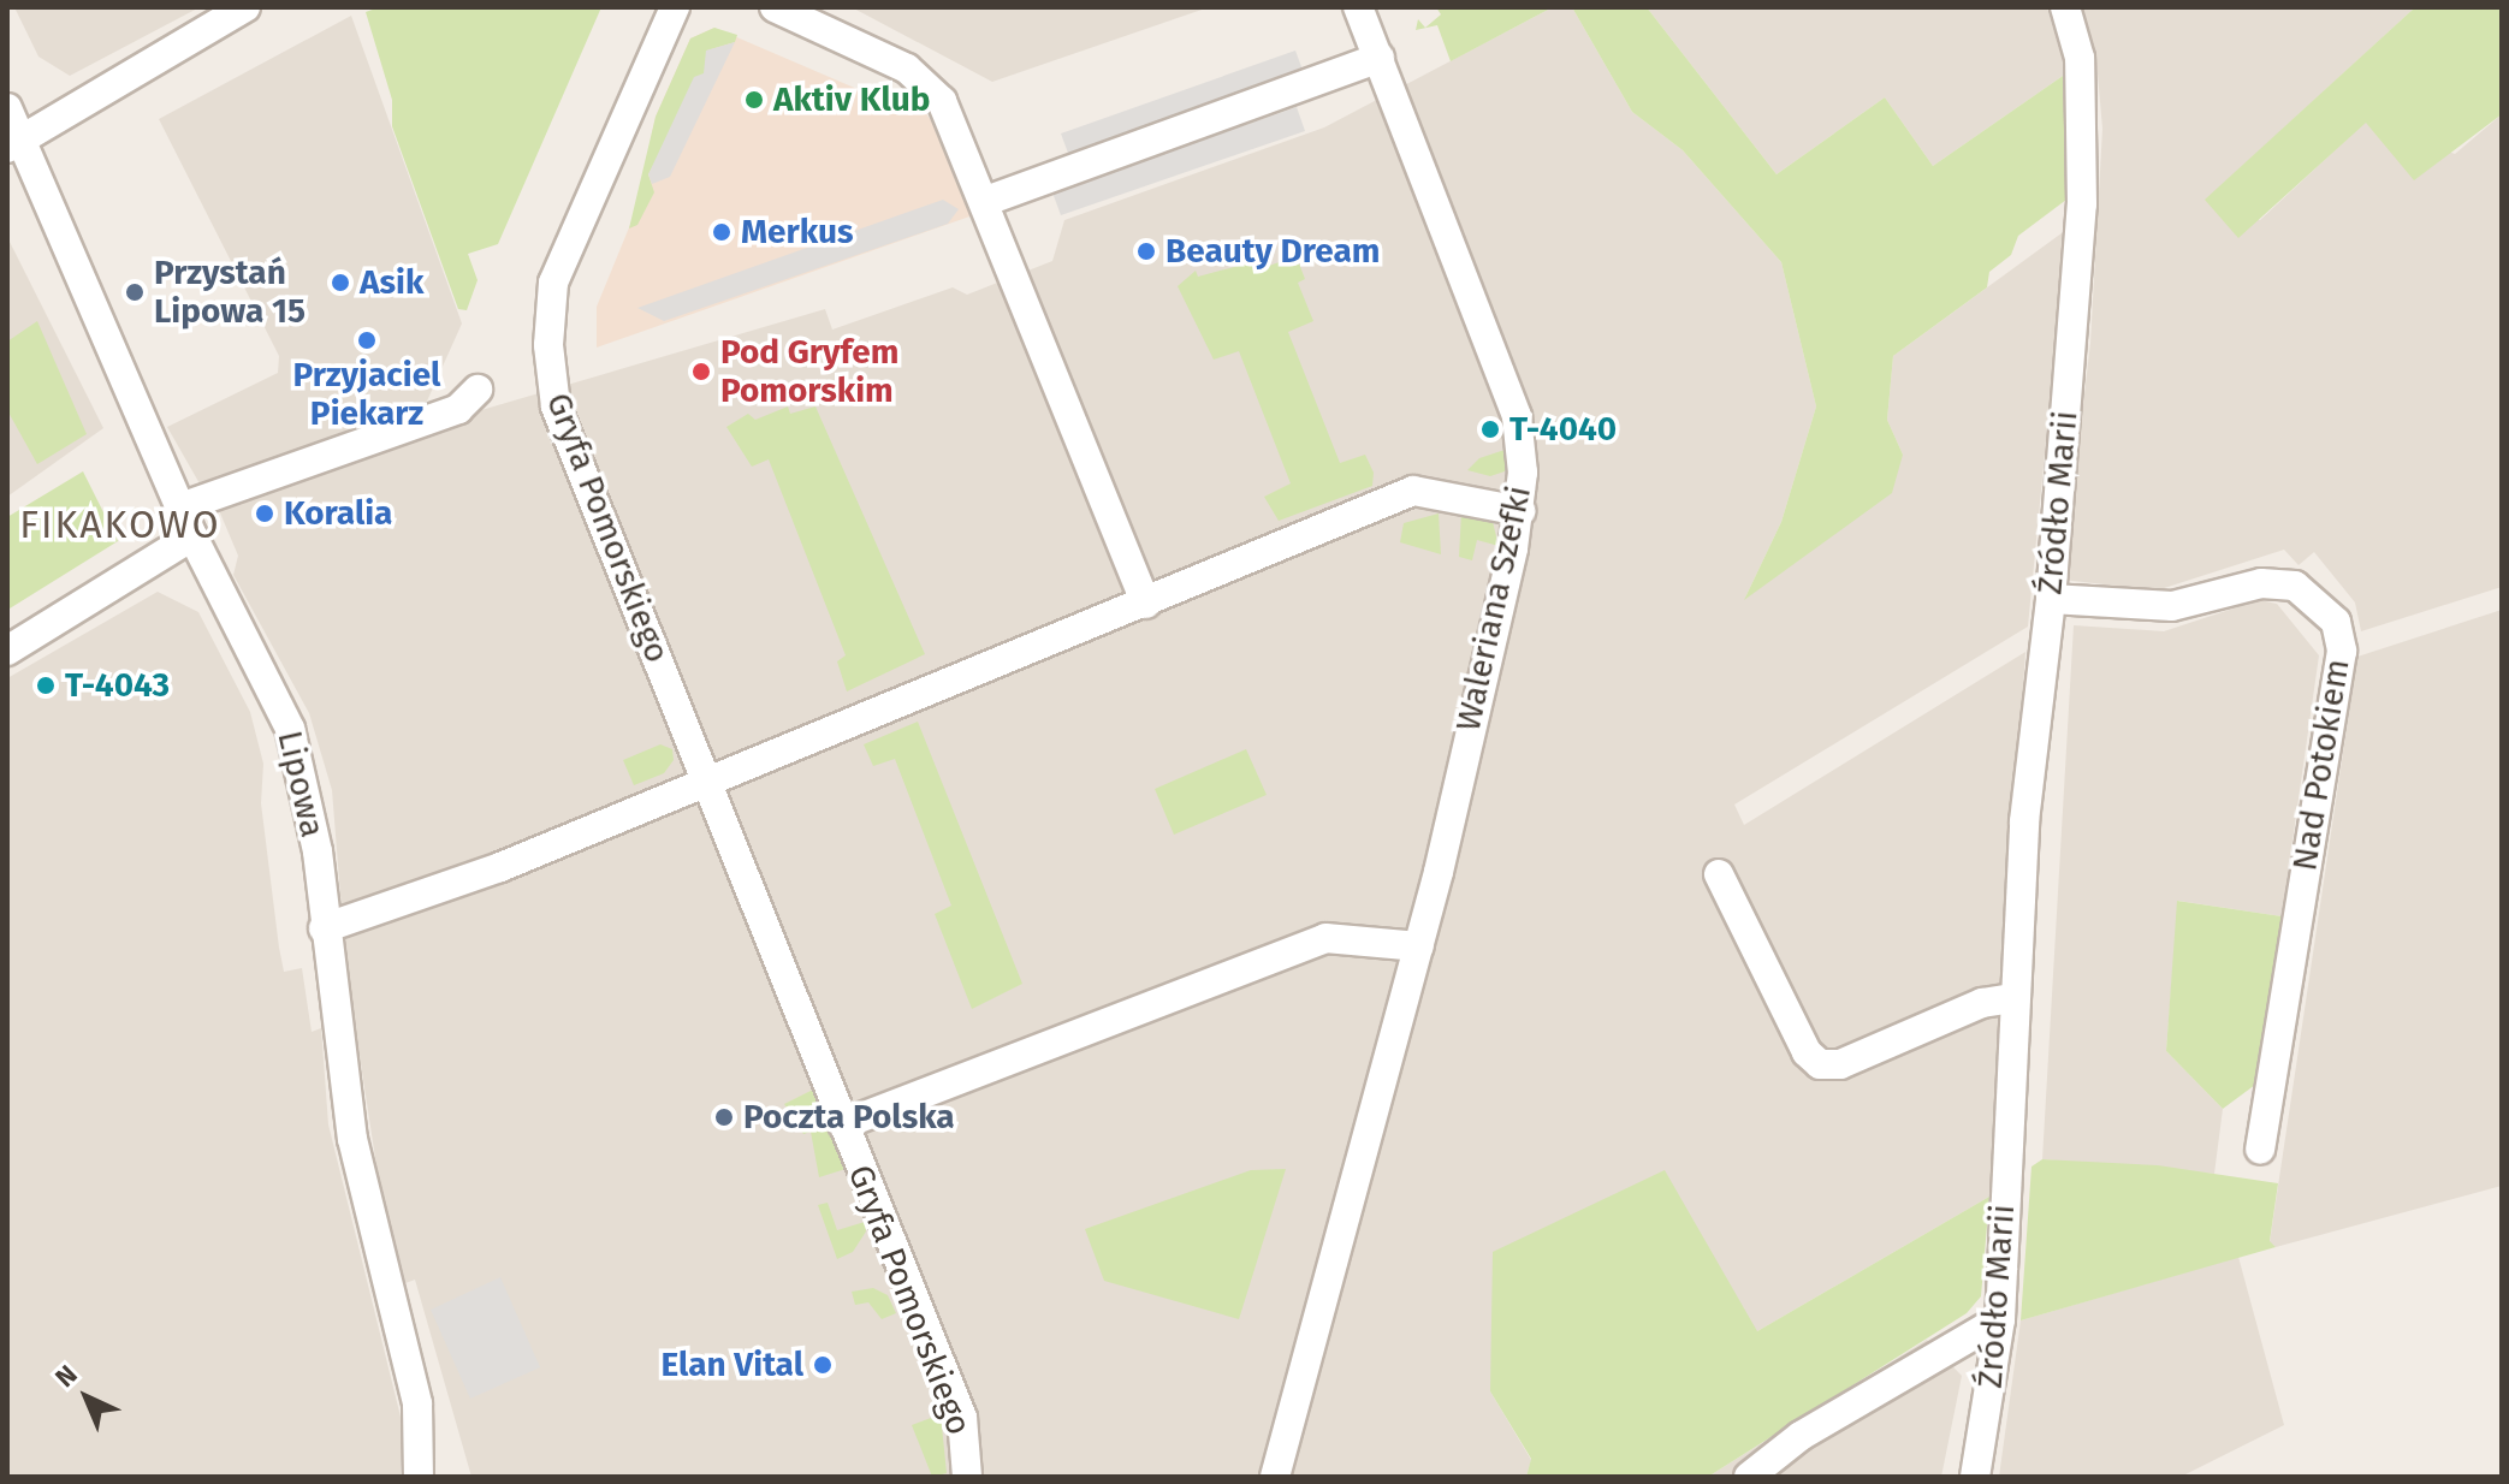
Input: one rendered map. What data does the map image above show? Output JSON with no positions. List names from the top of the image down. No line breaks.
{"streets":{"street":["Źródło Marii","Gryfa Pomorskiego","Waleriana Szefki","Nad Potokiem","Lipowa"]},"crossings":[["Źródło Marii","Nad Potokiem"],["Gryfa Pomorskiego","Waleriana Szefki"]],"districts":["FIKAKOWO"],"places":["Aktiv Klub","Merkus","Beauty Dream","Asik","Przystań Lipowa 15","Przyjaciel Piekarz","Pod Gryfem Pomorskim","T-4040","Koralia","T-4043","Poczta Polska","Elan Vital"],"north":"top left"}
